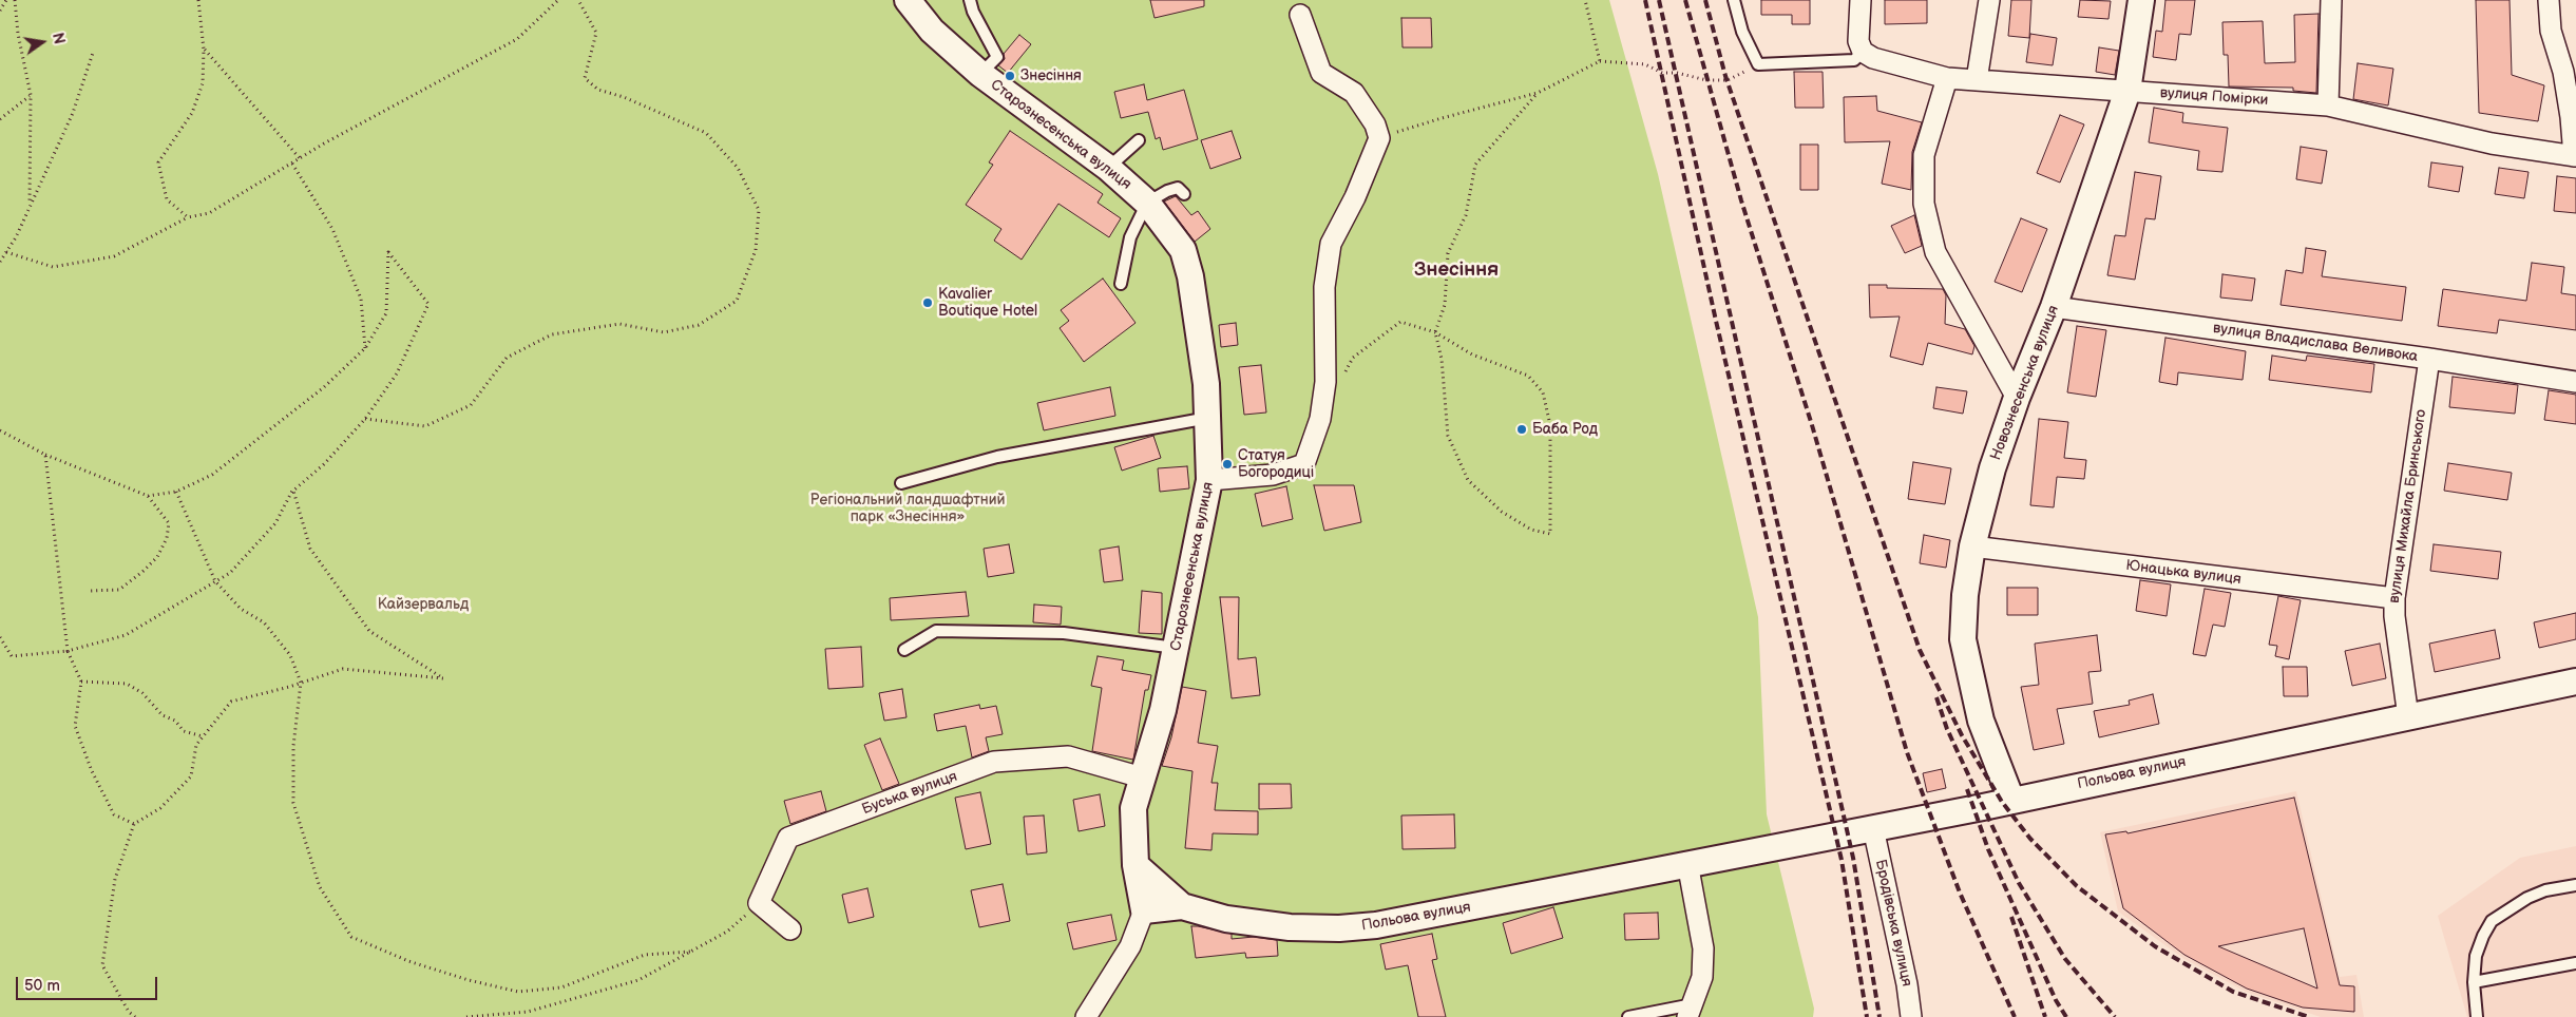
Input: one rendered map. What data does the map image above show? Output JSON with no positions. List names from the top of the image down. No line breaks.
{"streets":{"street":["вулиця Помірки","Старознесенська вулиця","вулиця Владислава Веливока","Новознесенська вулиця","вулиця Михайла Бринського","Юнацька вулиця","Польова вулиця","Буська вулиця","Бродівська вулиця"]},"crossings":[["вулиця Помірки","Новознесенська вулиця"],["Старознесенська вулиця","Польова вулиця"],["Старознесенська вулиця","Буська вулиця"],["вулиця Владислава Веливока","Новознесенська вулиця"],["вулиця Владислава Веливока","вулиця Михайла Бринського"],["Новознесенська вулиця","Юнацька вулиця"],["Новознесенська вулиця","Польова вулиця"],["вулиця Михайла Бринського","Юнацька вулиця"],["вулиця Михайла Бринського","Польова вулиця"],["Польова вулиця","Бродівська вулиця"]],"districts":["Знесіння"],"parks":["Регіональний ландшафтний парк «Знесіння»","Кайзервальд"],"places":["Знесіння","Kavalier Boutique Hotel","Баба Род","Статуя Богородиці"],"scale_bar":"50 m","north":"right"}
